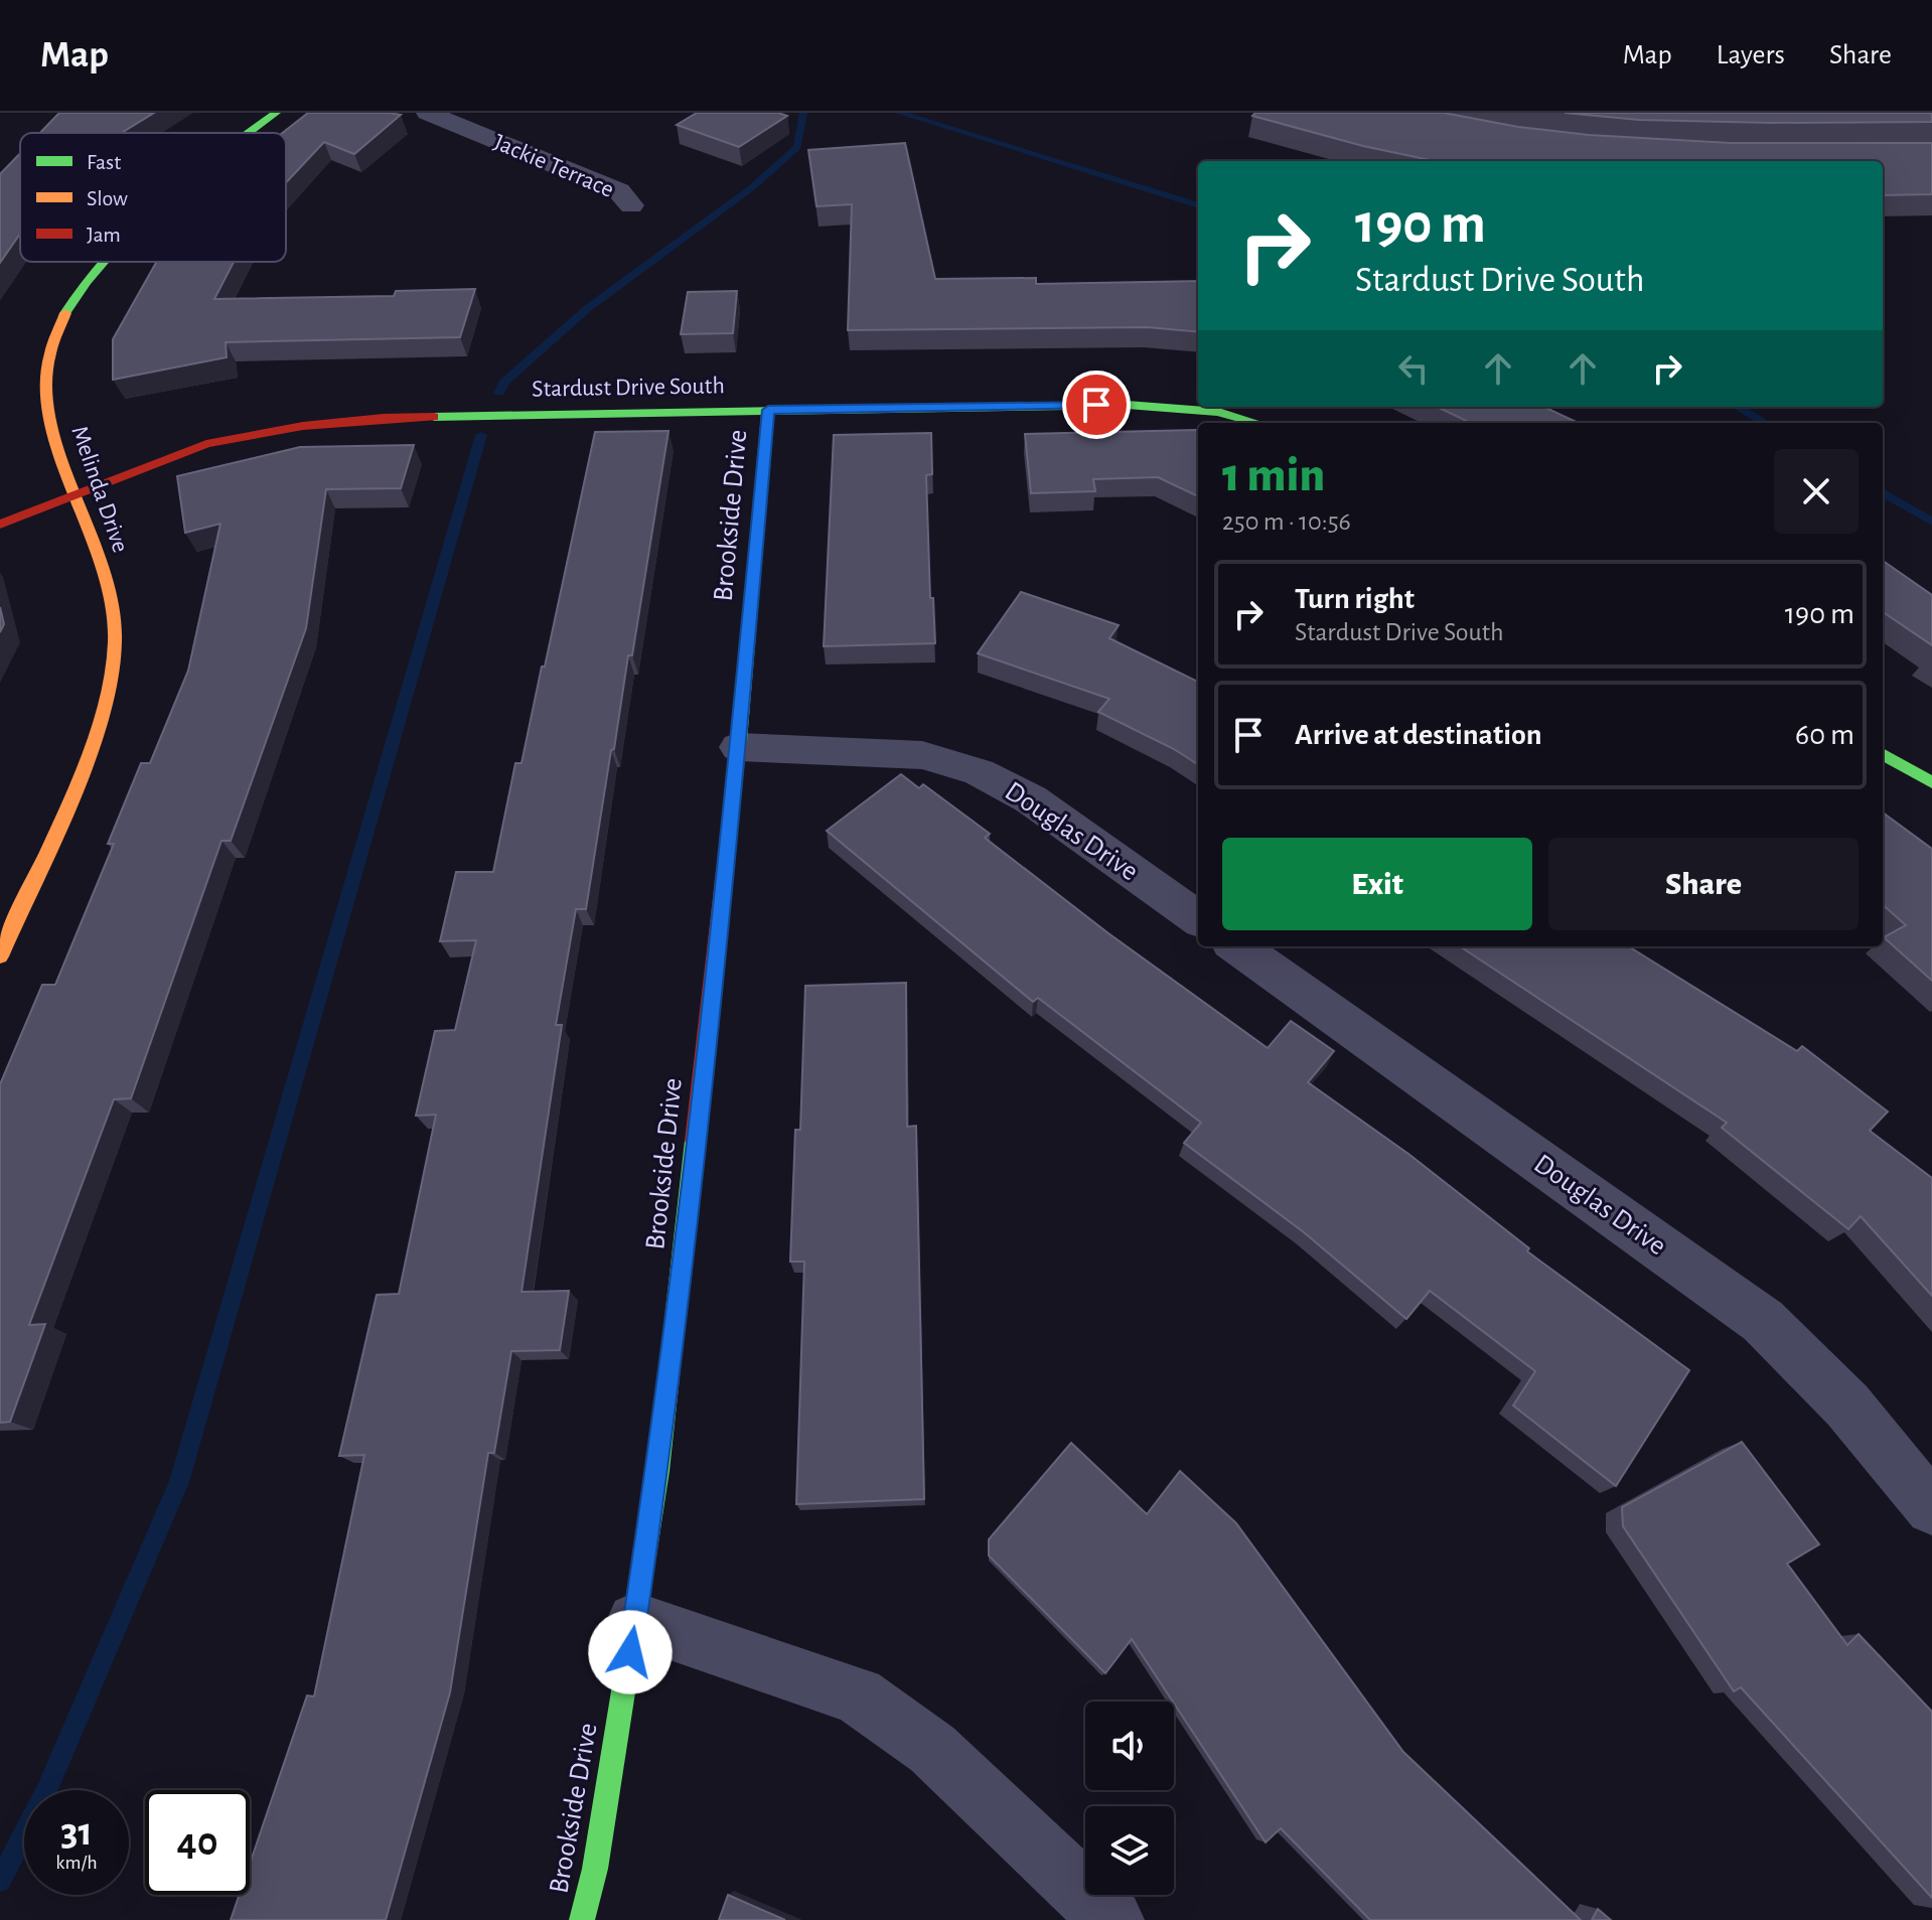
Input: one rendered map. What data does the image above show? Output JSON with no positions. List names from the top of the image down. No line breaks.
{"streets":{"street":["Jackie Terrace","Stardust Drive South","Melinda Drive","Brookside Drive","Douglas Drive"]},"crossings":[["Stardust Drive South","Melinda Drive"],["Stardust Drive South","Brookside Drive"],["Brookside Drive","Douglas Drive"]],"legend":["Fast","Slow","Jam"],"page":{"header":"Map","nav":["Map","Layers","Share"],"turn":["190 m","Stardust Drive South"],"heading":["1 min","250 m · 10:56"],"list":[{"name":"Turn right","note":"Stardust Drive South","value":"190 m"},{"name":"Arrive at destination","value":"60 m"}],"buttons":["Exit","Share"],"speed":"31 km/h","limit":"40"}}
